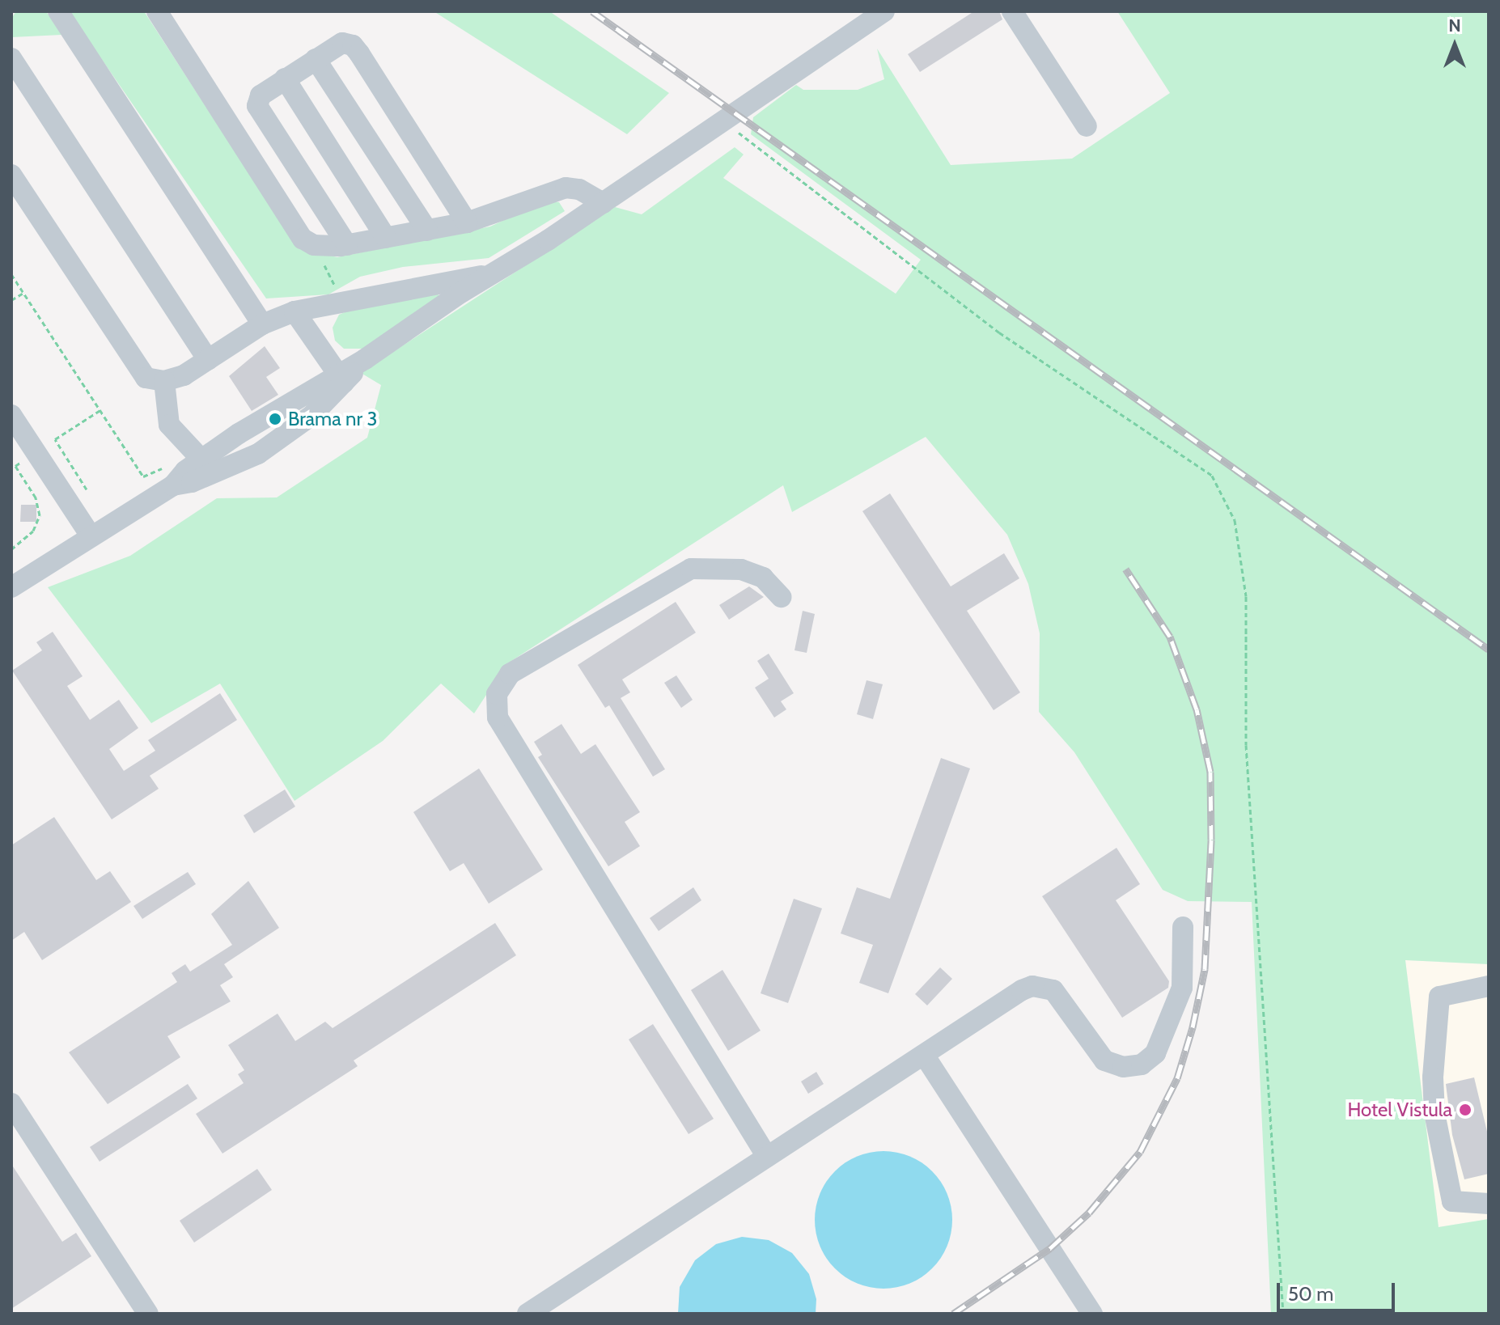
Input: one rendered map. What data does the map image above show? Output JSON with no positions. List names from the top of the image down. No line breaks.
{"places":["Brama nr 3","Hotel Vistula"],"scale_bar":"50 m","north":"top"}
